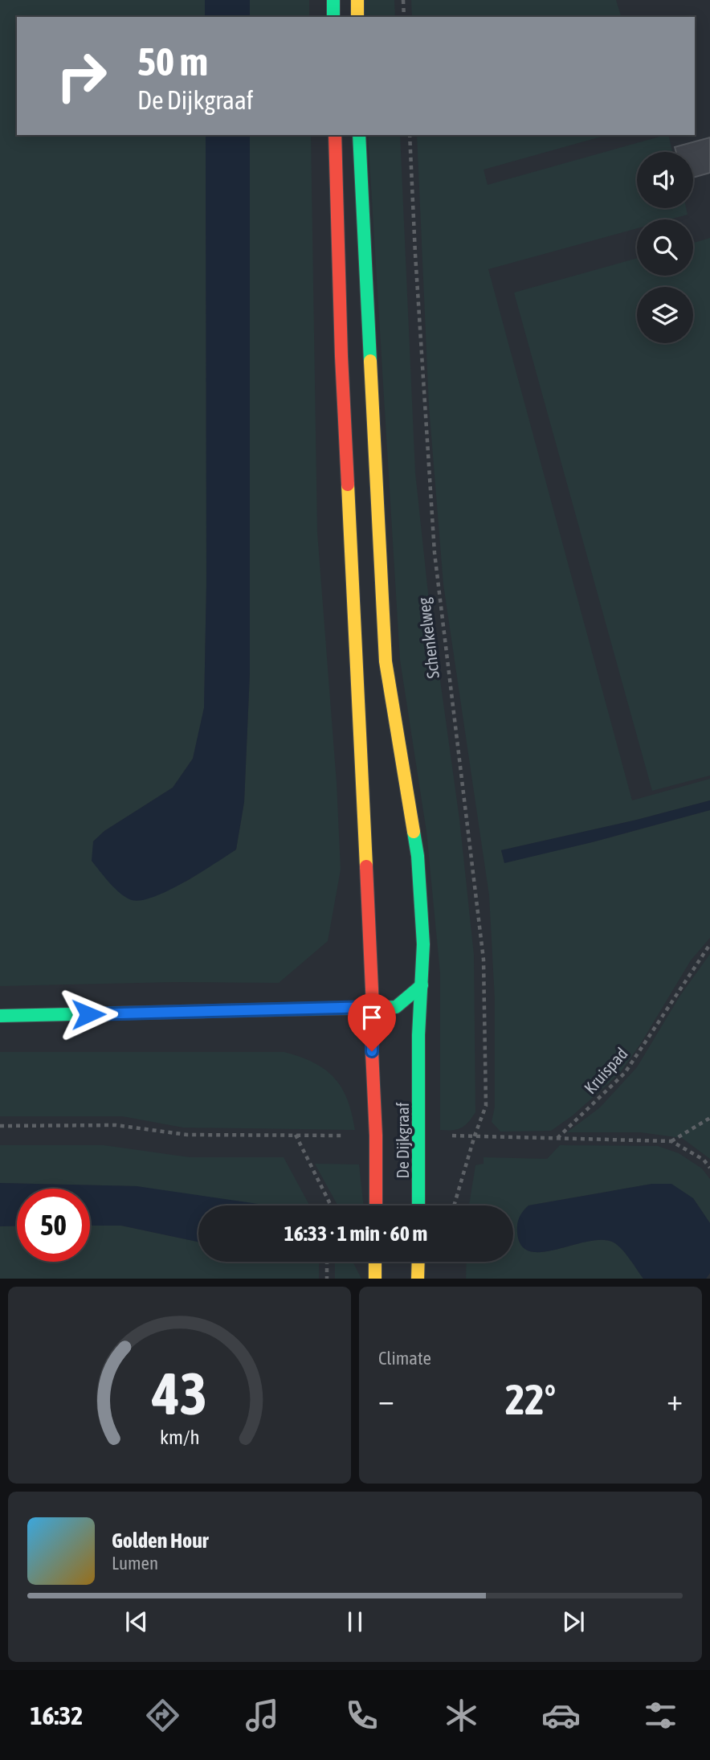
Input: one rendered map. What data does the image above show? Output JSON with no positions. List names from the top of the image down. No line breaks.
{"streets":{"main road":["De Dijkgraaf"],"path":["Schenkelweg","Kruispad"]},"page":{"turn":["50 m","De Dijkgraaf"],"limit":"50","trip":"16:33 · 1 min · 60 m","tile":"Climate","heat":["−","22°","+"],"song":["Golden Hour","Lumen"],"tabs":"16:32","gauge":["43","km/h"]}}
